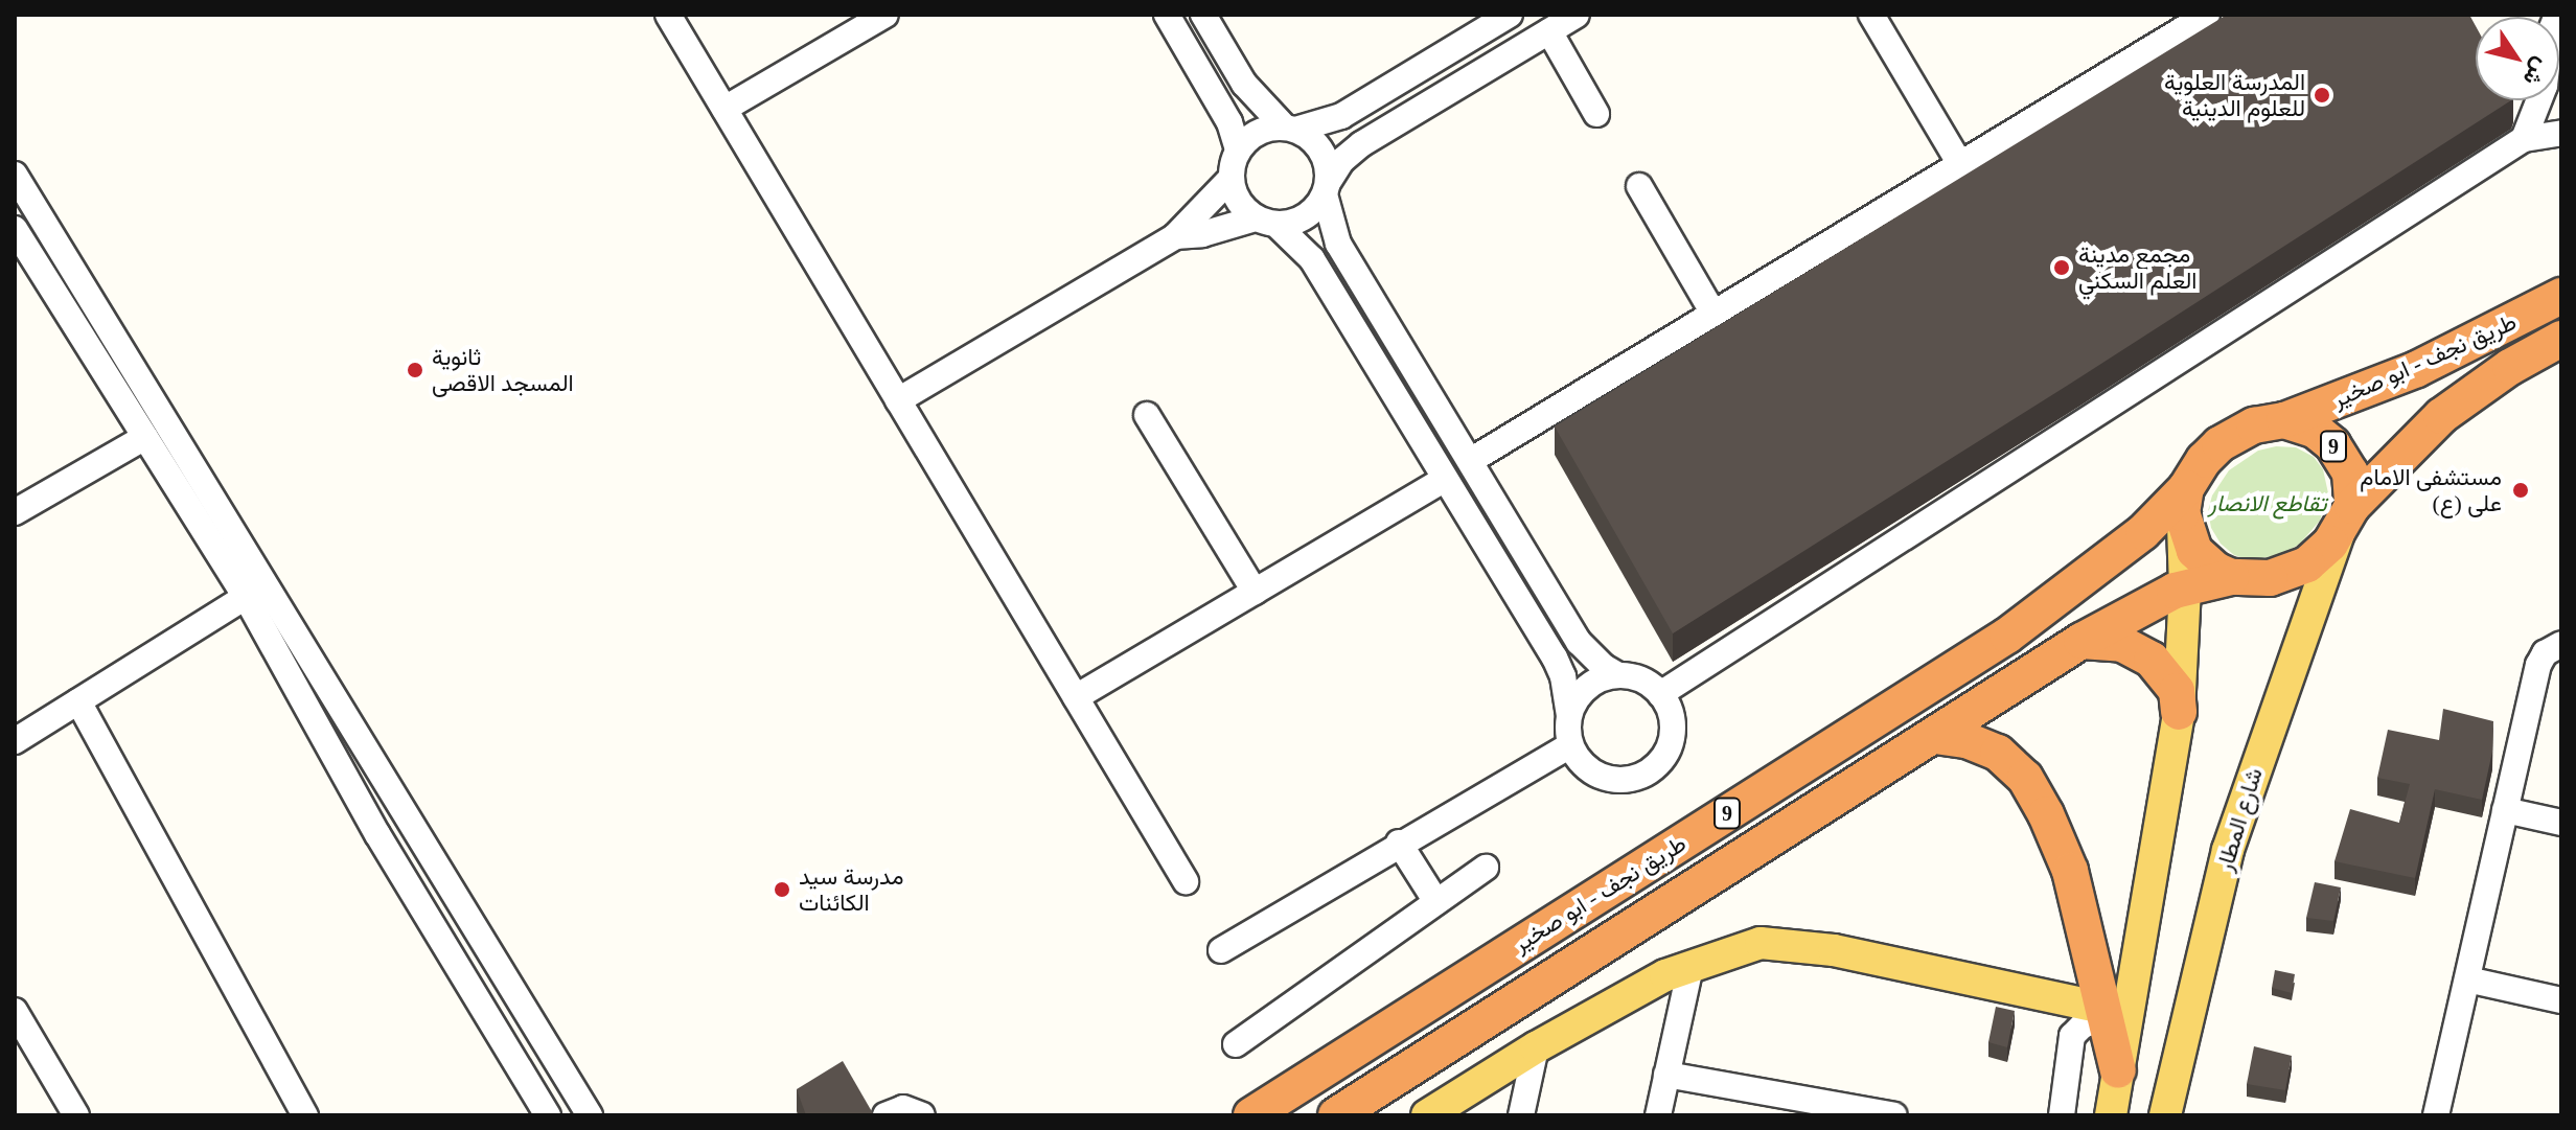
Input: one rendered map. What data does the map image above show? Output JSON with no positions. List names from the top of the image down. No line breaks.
{"streets":{"highway":["طريق نجف - ابو صخير","9"],"main road":["شارع المطار"]},"crossings":[["طريق نجف - ابو صخير","9"],["طريق نجف - ابو صخير","شارع المطار"],["9","شارع المطار"]],"parks":["تقاطع الانصار"],"places":["المدرسة العلوية للعلوم الدينية","مجمع مدينة العلم السكني","ثانوية المسجد الاقصى","مستشفی الامام علی (ع)","مدرسة سيد الكائنات"],"north":"bottom right"}
